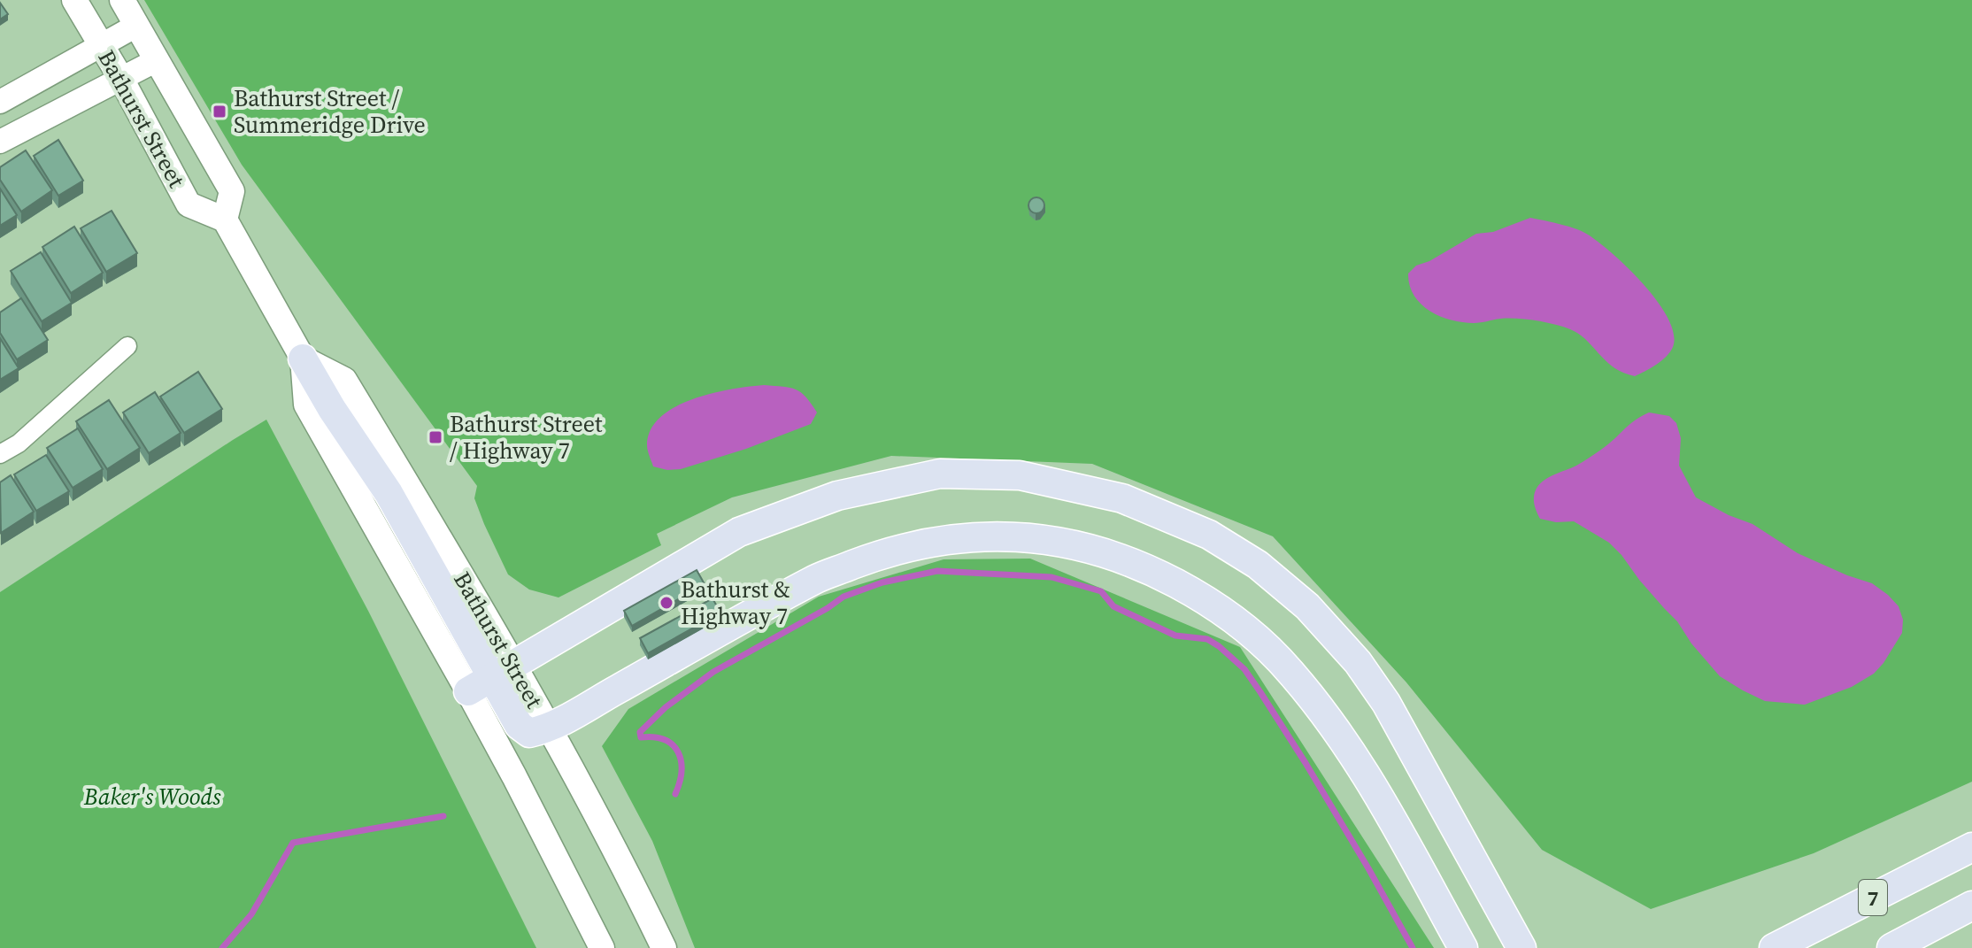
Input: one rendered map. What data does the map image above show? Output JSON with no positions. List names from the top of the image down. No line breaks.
{"streets":{"main road":["Bathurst Street","7"]},"parks":["Baker's Woods"],"places":{"transit":["Bathurst Street / Summeridge Drive","Bathurst Street / Highway 7"],"other":["Bathurst & Highway 7"]}}
